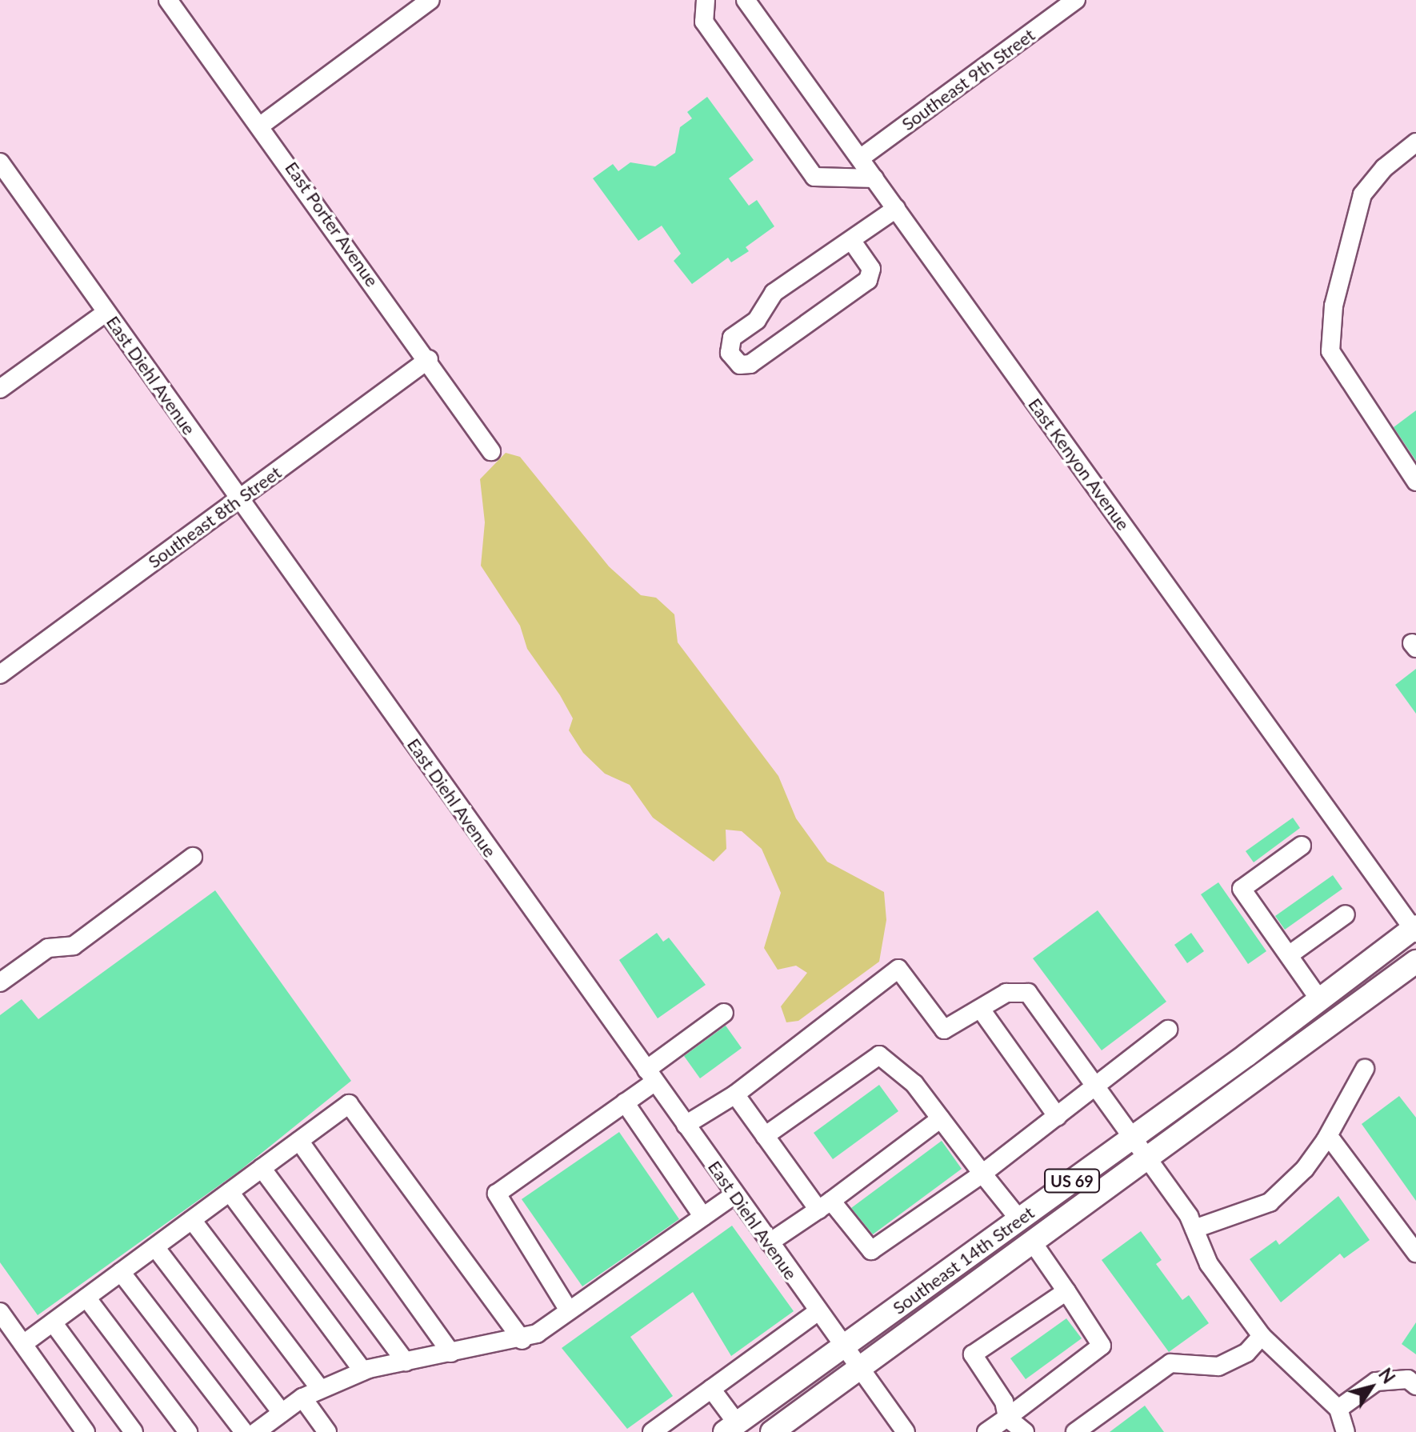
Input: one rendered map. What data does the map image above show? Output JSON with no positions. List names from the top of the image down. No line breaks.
{"streets":{"main road":["US 69","Southeast 14th Street"],"street":["Southeast 9th Street","East Porter Avenue","East Diehl Avenue","East Kenyon Avenue","Southeast 8th Street"]},"crossings":[["Southeast 9th Street","East Kenyon Avenue"],["East Porter Avenue","Southeast 8th Street"],["East Diehl Avenue","Southeast 8th Street"],["East Diehl Avenue","Southeast 14th Street"],["East Kenyon Avenue","Southeast 14th Street"]],"north":"top right"}
